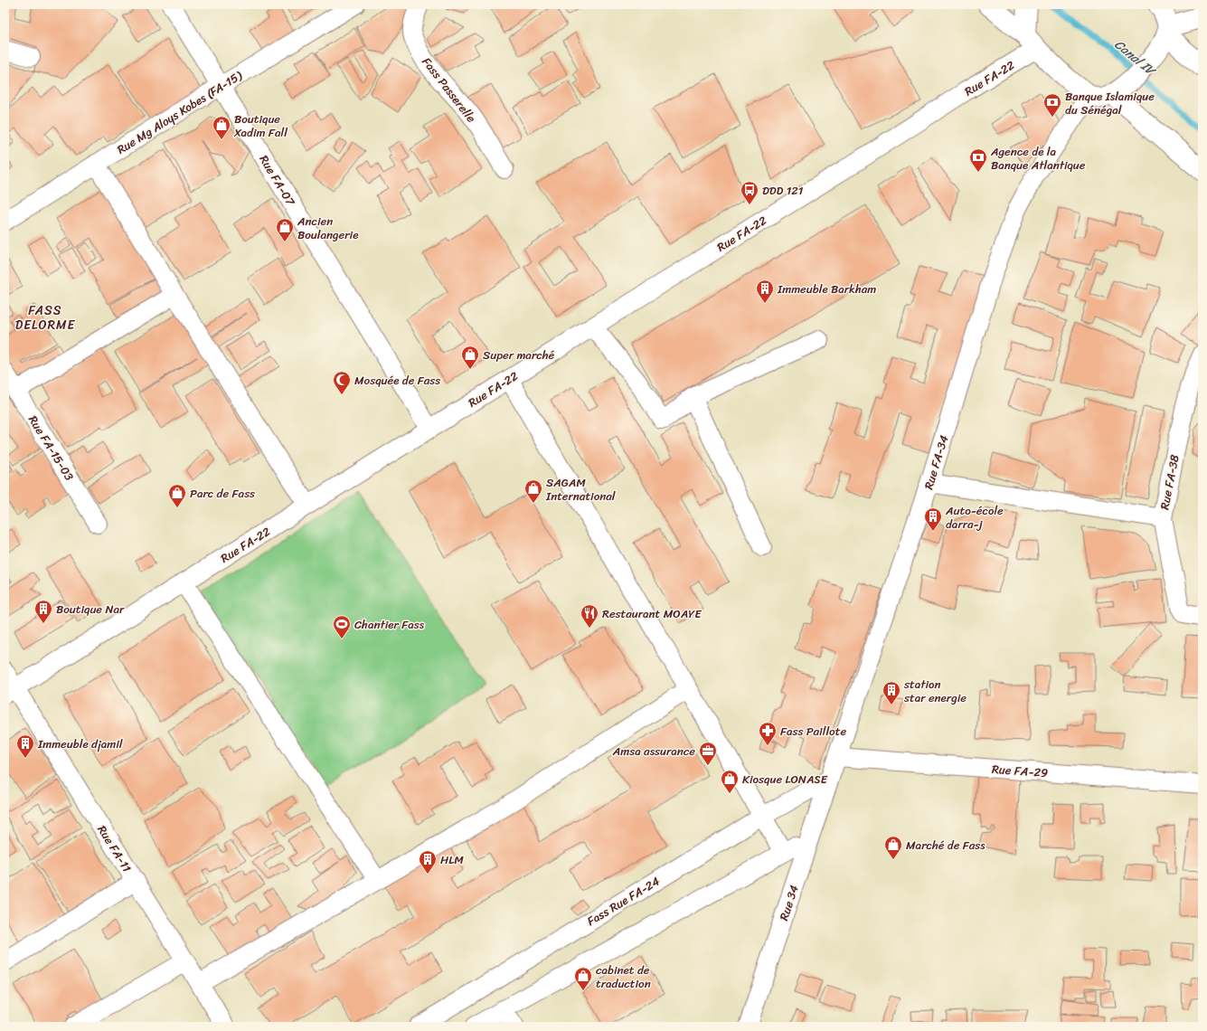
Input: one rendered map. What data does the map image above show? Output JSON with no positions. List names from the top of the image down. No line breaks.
{"streets":{"street":["Rue FA-22","Fass Passerelle","Rue Mg Aloys Kobes (FA-15)","Rue FA-07","Rue FA-15-03","Rue FA-34","Rue FA-38","Rue FA-29","Rue FA-11","Fass Rue FA-24","Rue 34"]},"crossings":[["Rue FA-22","Rue FA-07"],["Rue FA-22","Rue FA-11"],["Rue Mg Aloys Kobes (FA-15)","Rue FA-07"],["Rue FA-34","Rue FA-29"],["Rue FA-34","Fass Rue FA-24"],["Rue FA-34","Rue 34"],["Fass Rue FA-24","Rue 34"]],"districts":["FASS DELORME"],"water":["Canal IV"],"places":{"bank":["Banque Islamique du Sénégal","Agence de la Banque Atlantique"],"shop":["Boutique Xadim Fall","Ancien Boulangerie","Super marché","SAGAM International","Parc de Fass","Kiosque LONASE","Marché de Fass","cabinet de traduction"],"bus stop":["DDD 121"],"building":["Immeuble Barkham","Auto-école darra-j","Boutique Nar","station star energie","Immeuble djamil","HLM"],"mosque":["Mosquée de Fass"],"restaurant":["Restaurant MOAYE"],"sports":["Chantier Fass"],"pharmacy":["Fass Paillote"],"office":["Amsa assurance"]}}
